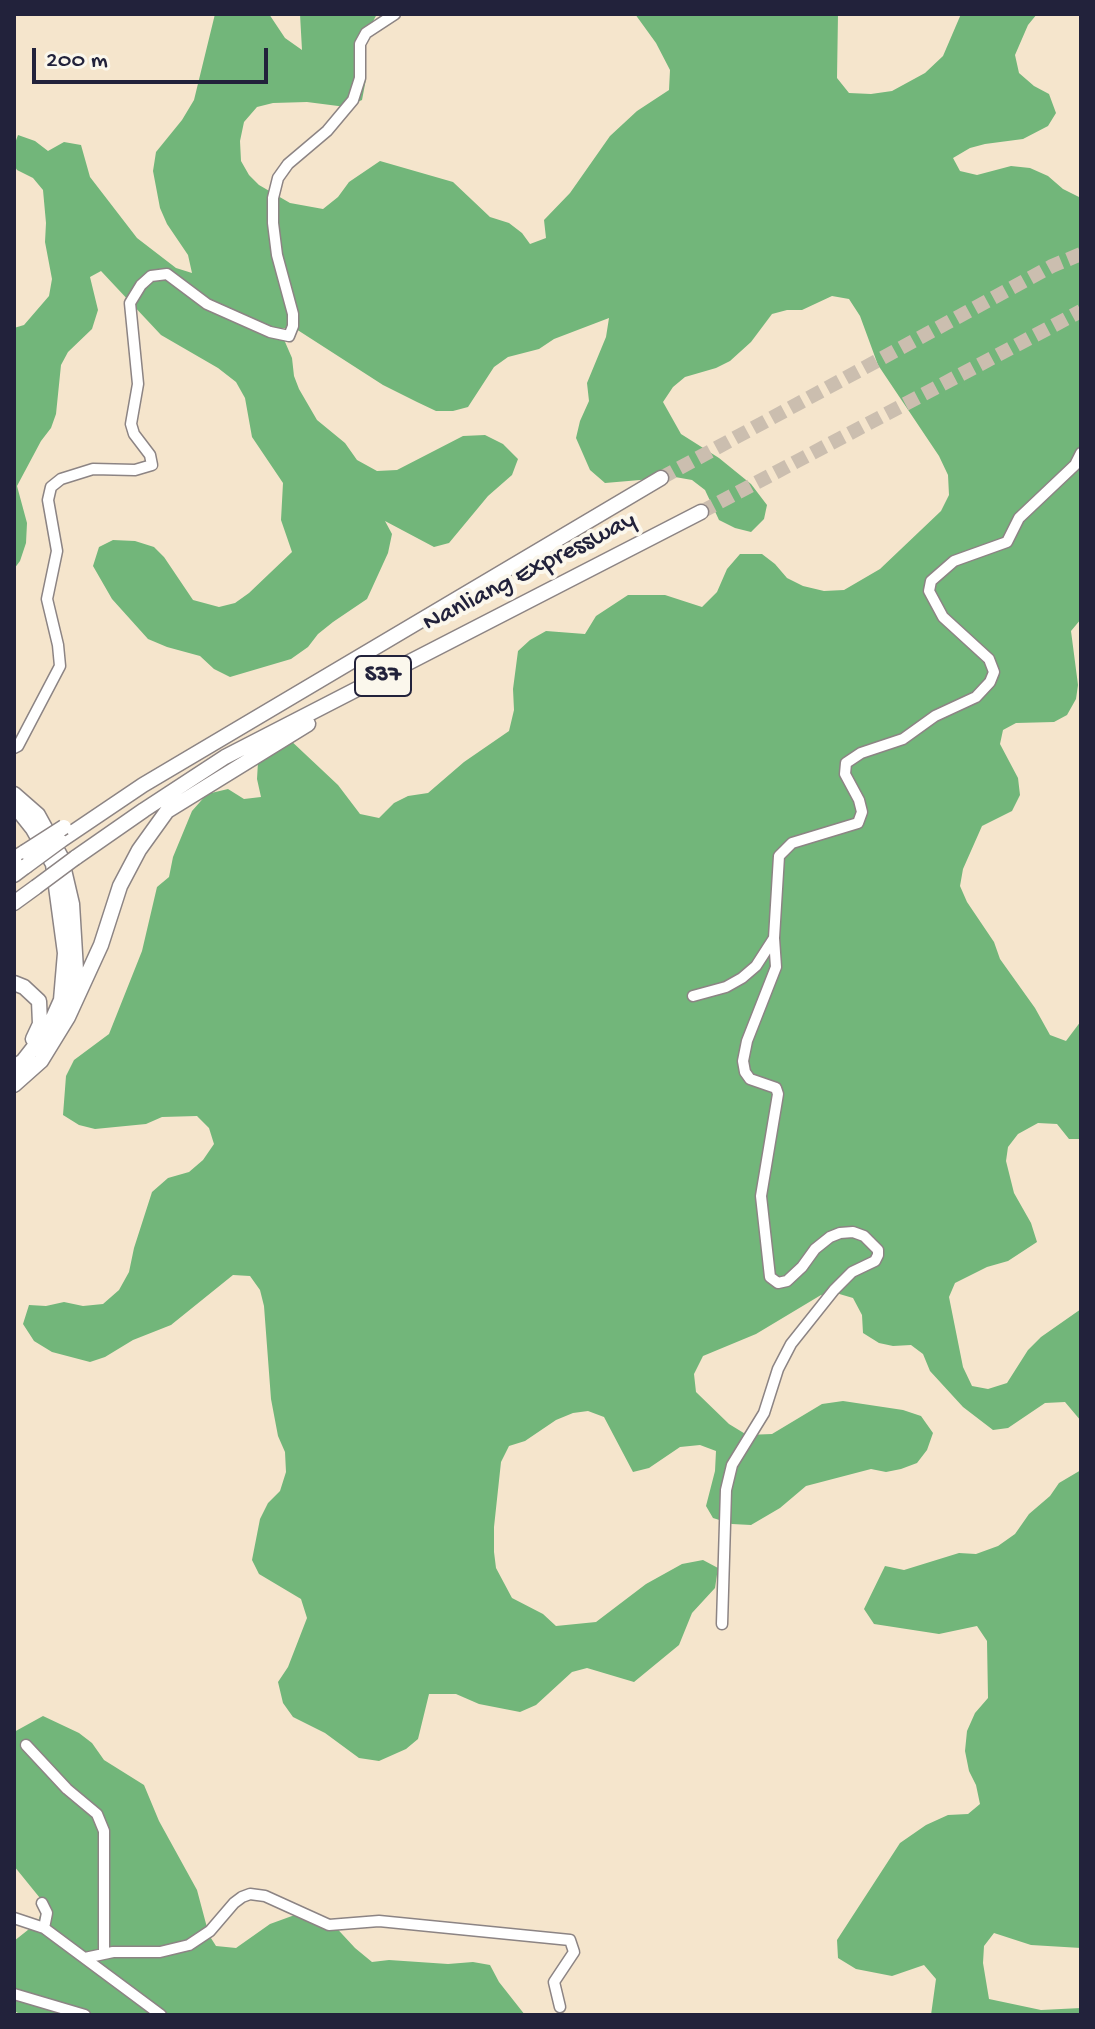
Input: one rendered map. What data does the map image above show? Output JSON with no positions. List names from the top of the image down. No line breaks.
{"streets":{"highway":["Nanliang Expressway","S37"]},"scale_bar":"200 m"}
